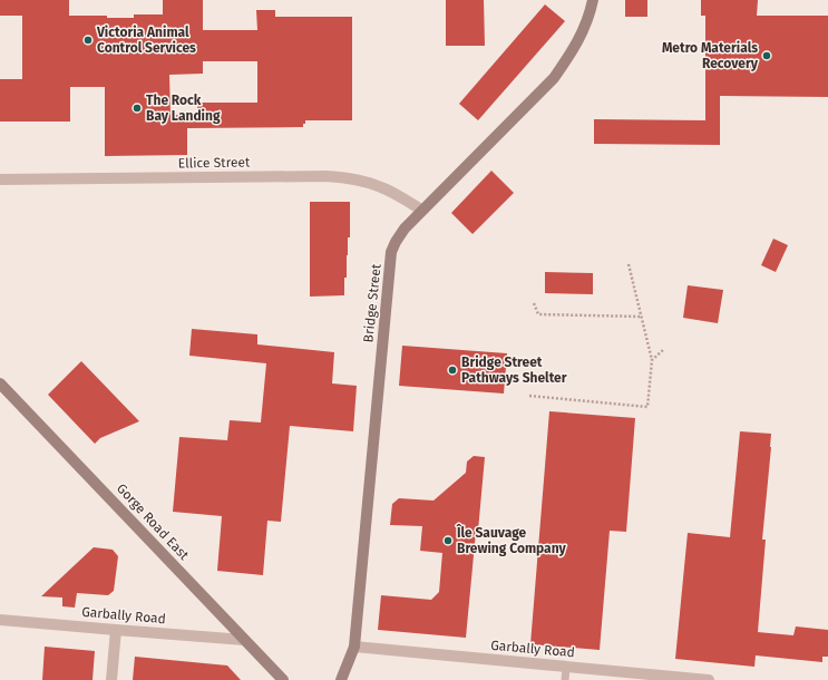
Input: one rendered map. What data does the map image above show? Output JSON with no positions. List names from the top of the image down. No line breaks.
{"streets":{"street":["Ellice Street","Bridge Street","Gorge Road East","Garbally Road"]},"crossings":[["Ellice Street","Bridge Street"],["Bridge Street","Garbally Road"],["Gorge Road East","Garbally Road"]],"places":["Victoria Animal Control Services","Metro Materials Recovery","The Rock Bay Landing","Bridge Street Pathways Shelter","Île Sauvage Brewing Company"]}
